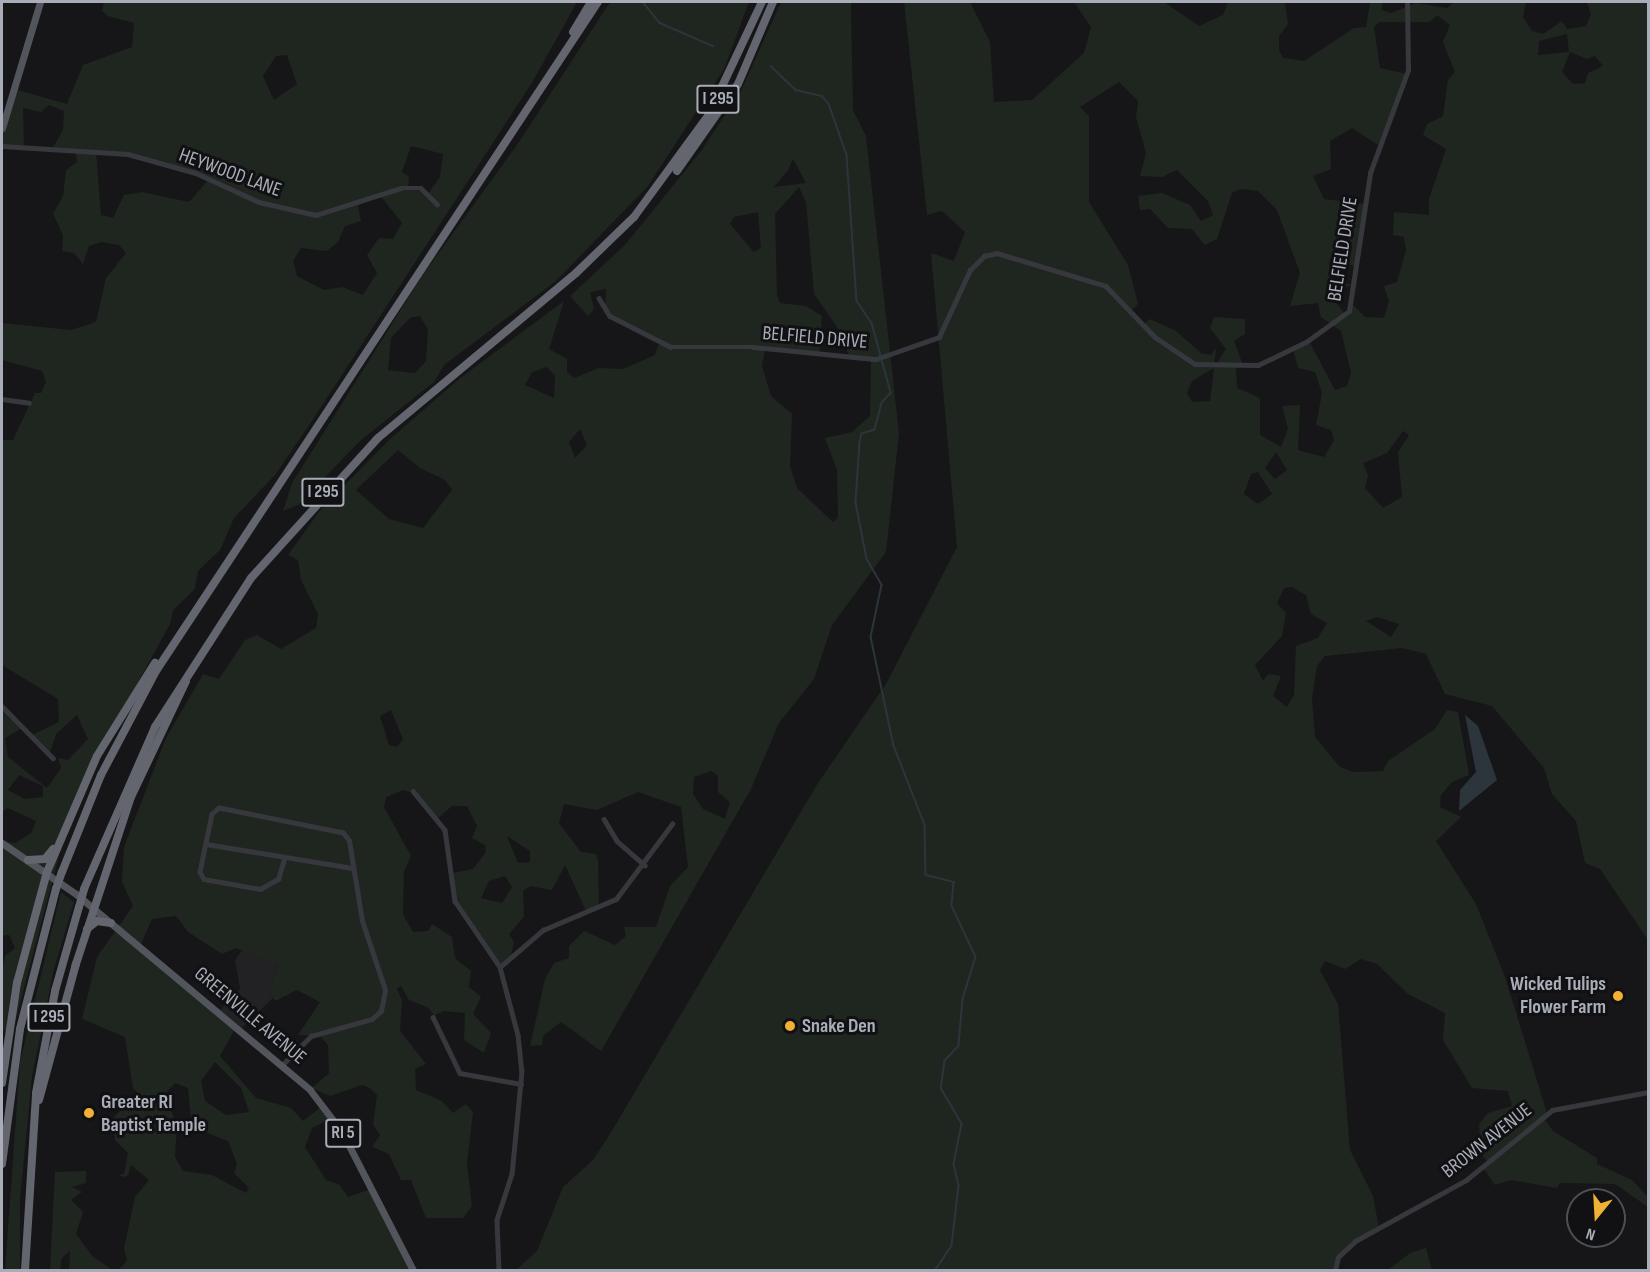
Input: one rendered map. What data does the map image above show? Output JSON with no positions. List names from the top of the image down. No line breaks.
{"streets":{"highway":["I 295"],"main road":["GREENVILLE AVENUE","RI 5"],"street":["HEYWOOD LANE","BELFIELD DRIVE","BROWN AVENUE"]},"places":["Wicked Tulips Flower Farm","Snake Den","Greater RI Baptist Temple"],"north":"bottom"}
